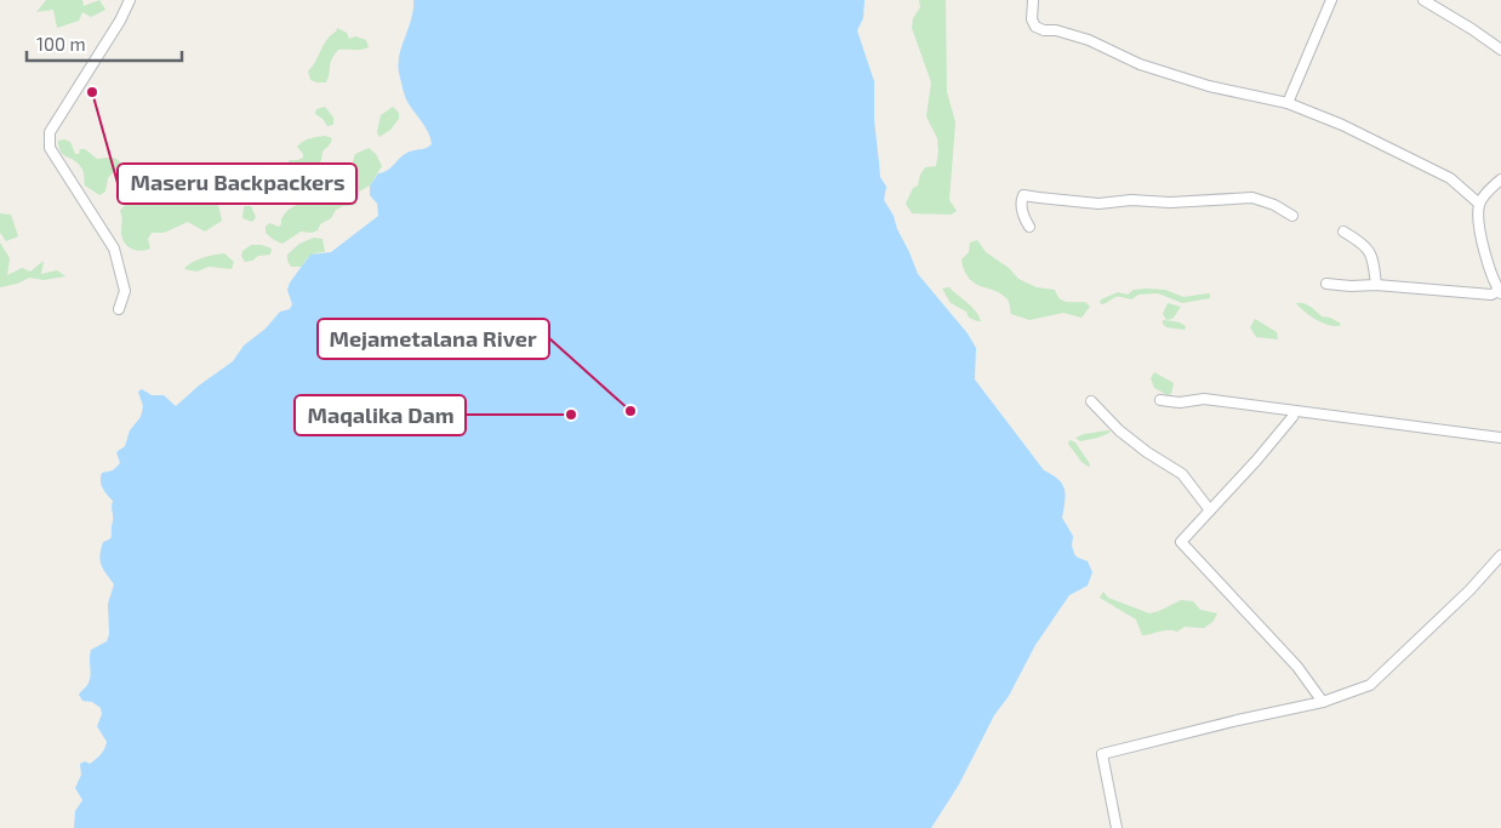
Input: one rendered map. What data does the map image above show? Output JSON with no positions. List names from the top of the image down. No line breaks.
{"places":["Maseru Backpackers","Mejametalana River","Maqalika Dam"],"scale_bar":"100 m"}
